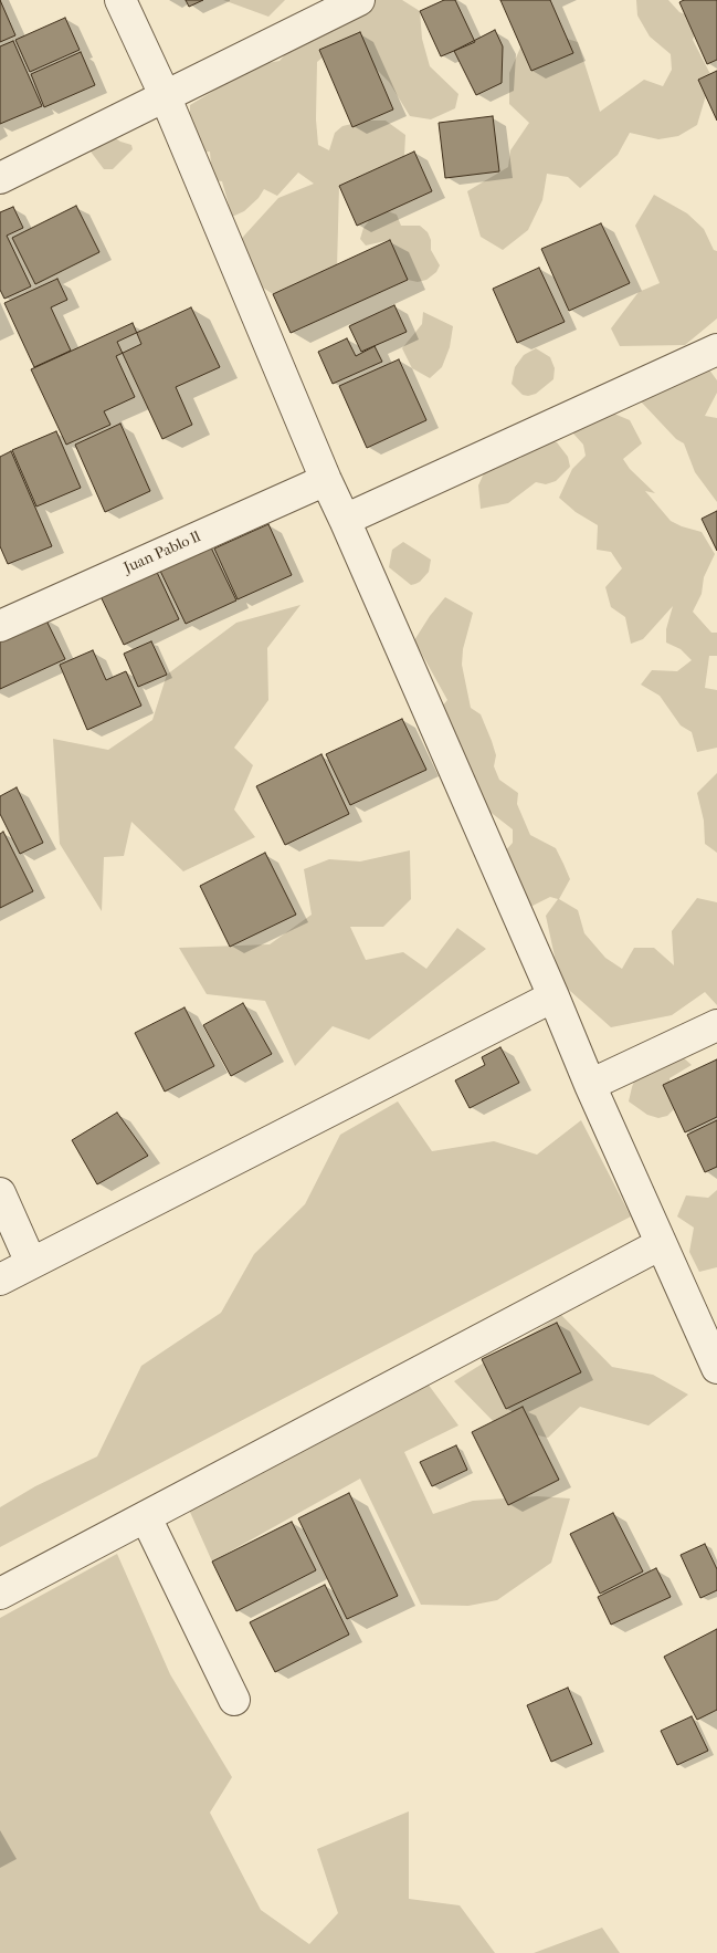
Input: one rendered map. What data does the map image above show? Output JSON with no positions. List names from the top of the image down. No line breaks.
{"streets":{"street":["Juan Pablo ll"]}}
